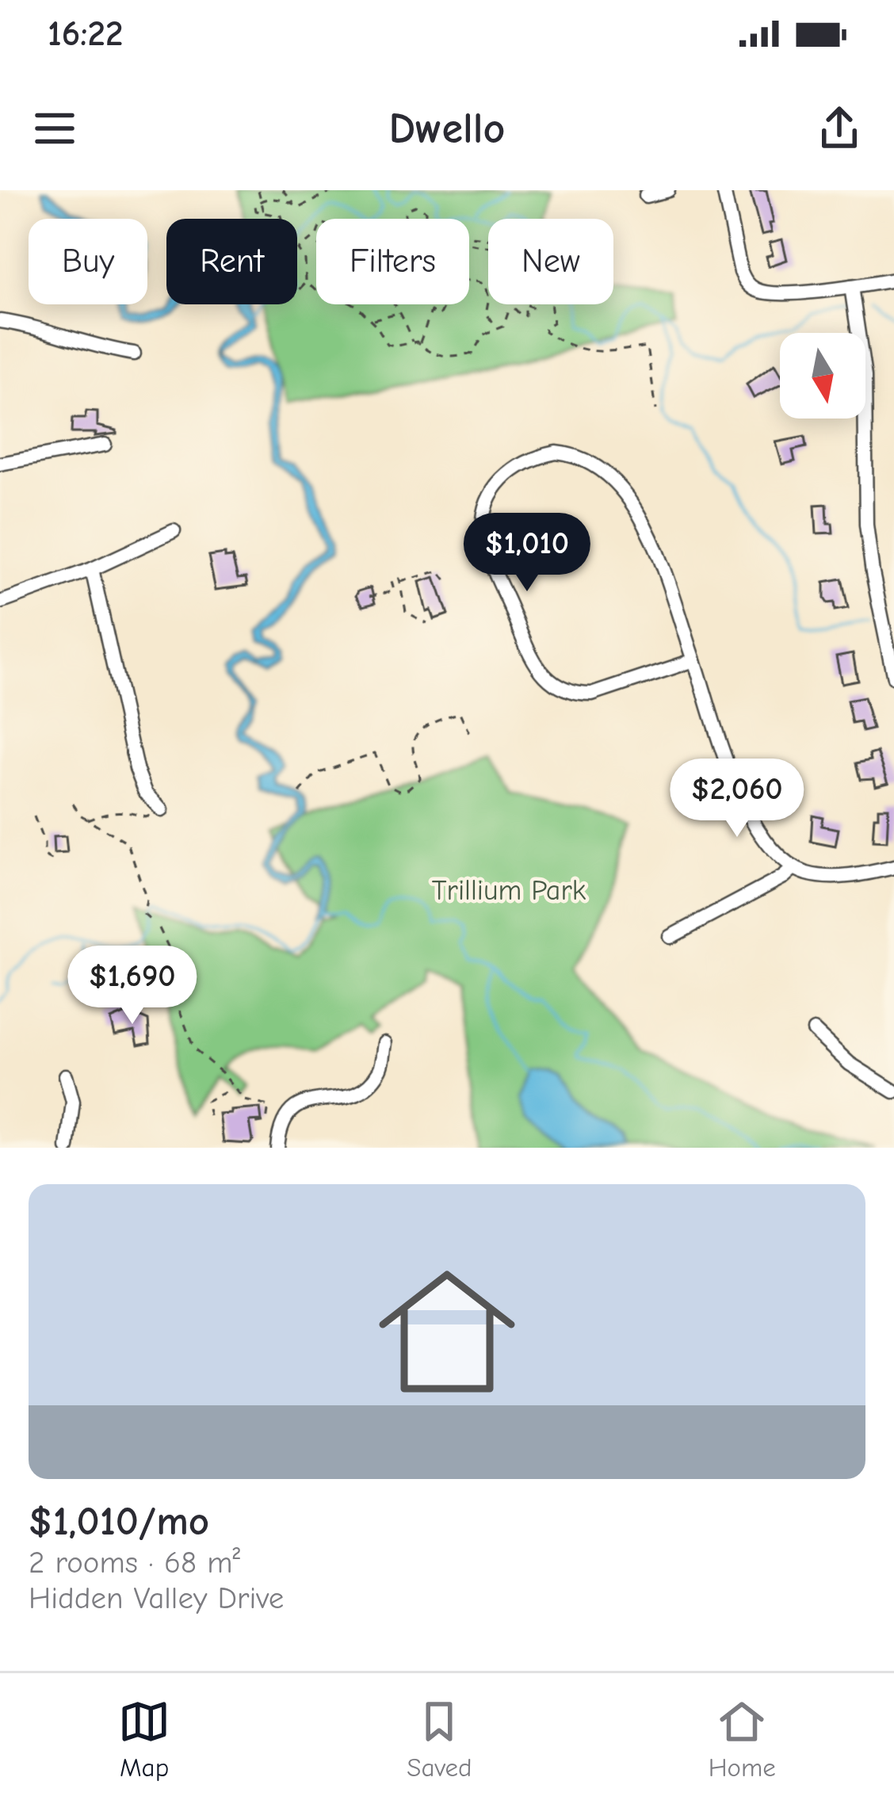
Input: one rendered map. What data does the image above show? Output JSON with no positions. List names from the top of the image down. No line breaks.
{"parks":["Trillium Park"],"north":"bottom","page":{"status":"16:22","header":"Dwello","chip":["Buy","Rent","Filters","New"],"price":["$1,010","$2,060","$1,690"],"list":[{"name":"$1,010/mo","note":"2 rooms · 68 m² · Hidden Valley Drive"}],"tabs":["Map","Saved","Home"]}}
